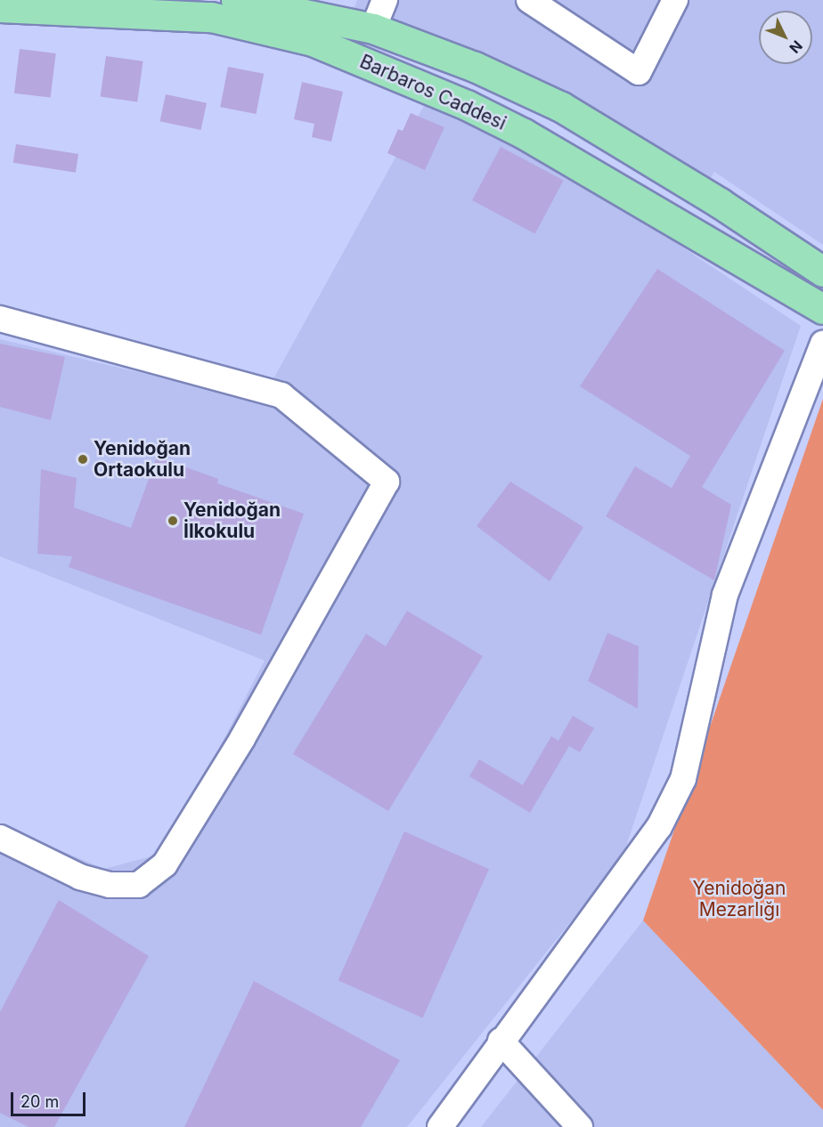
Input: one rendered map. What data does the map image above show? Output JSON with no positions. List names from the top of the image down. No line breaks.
{"streets":{"main road":["Barbaros Caddesi"]},"parks":["Yenidoğan Mezarlığı"],"places":["Yenidoğan Ortaokulu","Yenidoğan İlkokulu"],"scale_bar":"20 m","north":"bottom right"}
